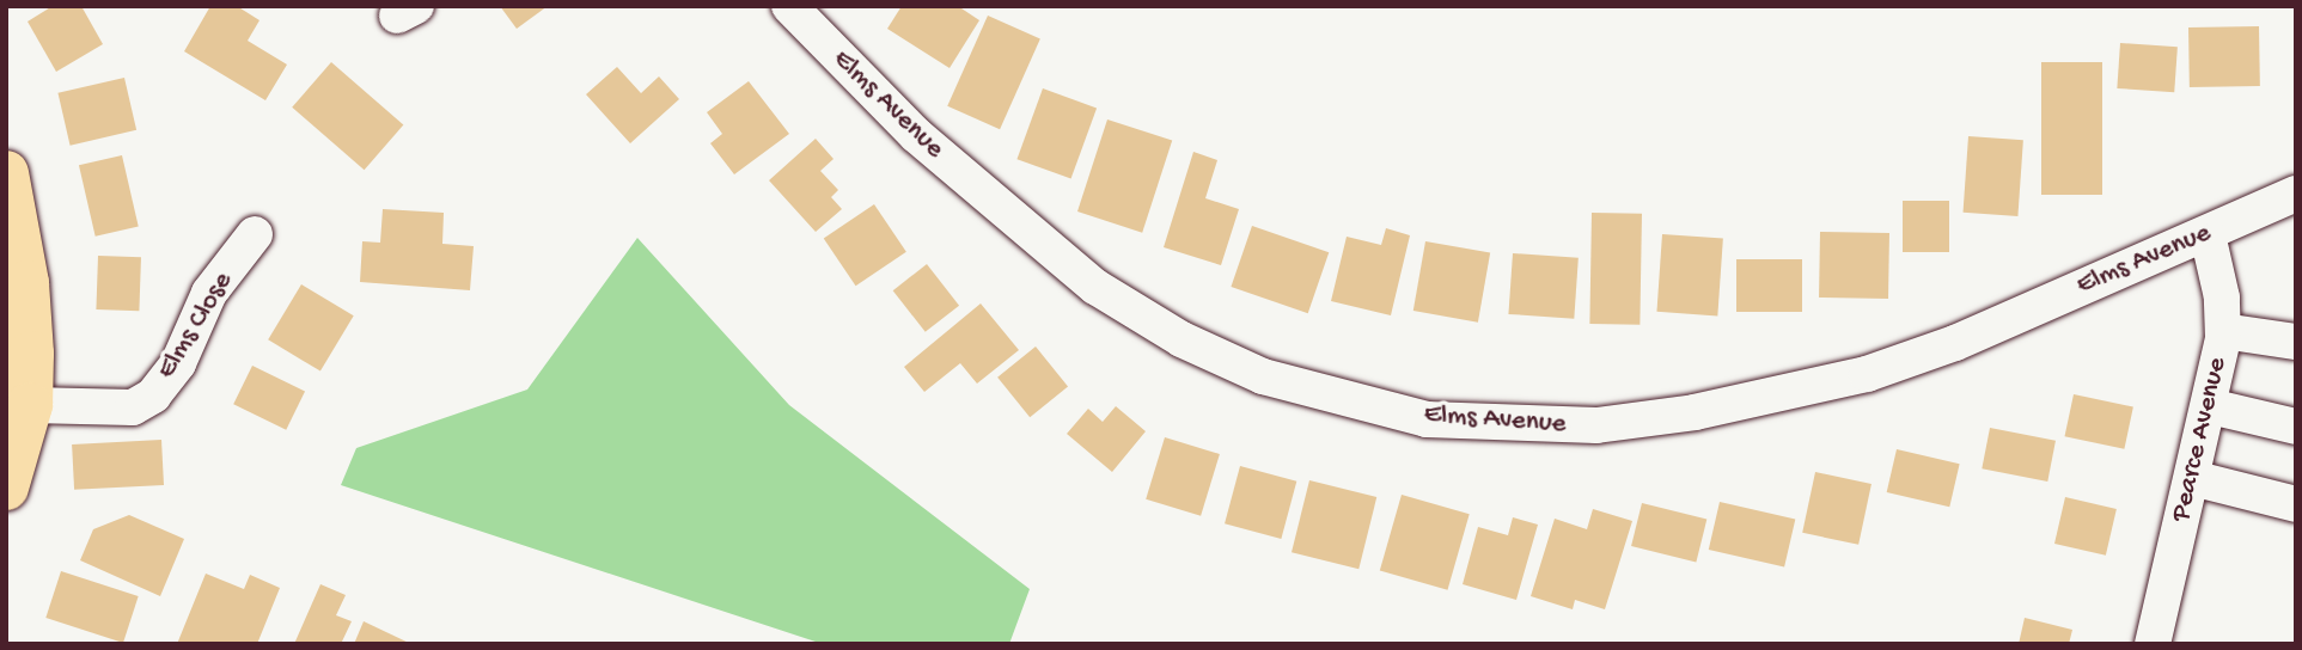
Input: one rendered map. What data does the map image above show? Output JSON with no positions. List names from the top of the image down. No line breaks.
{"streets":{"street":["Elms Avenue","Elms Close","Pearce Avenue"]},"crossings":[["Elms Avenue","Pearce Avenue"]]}
